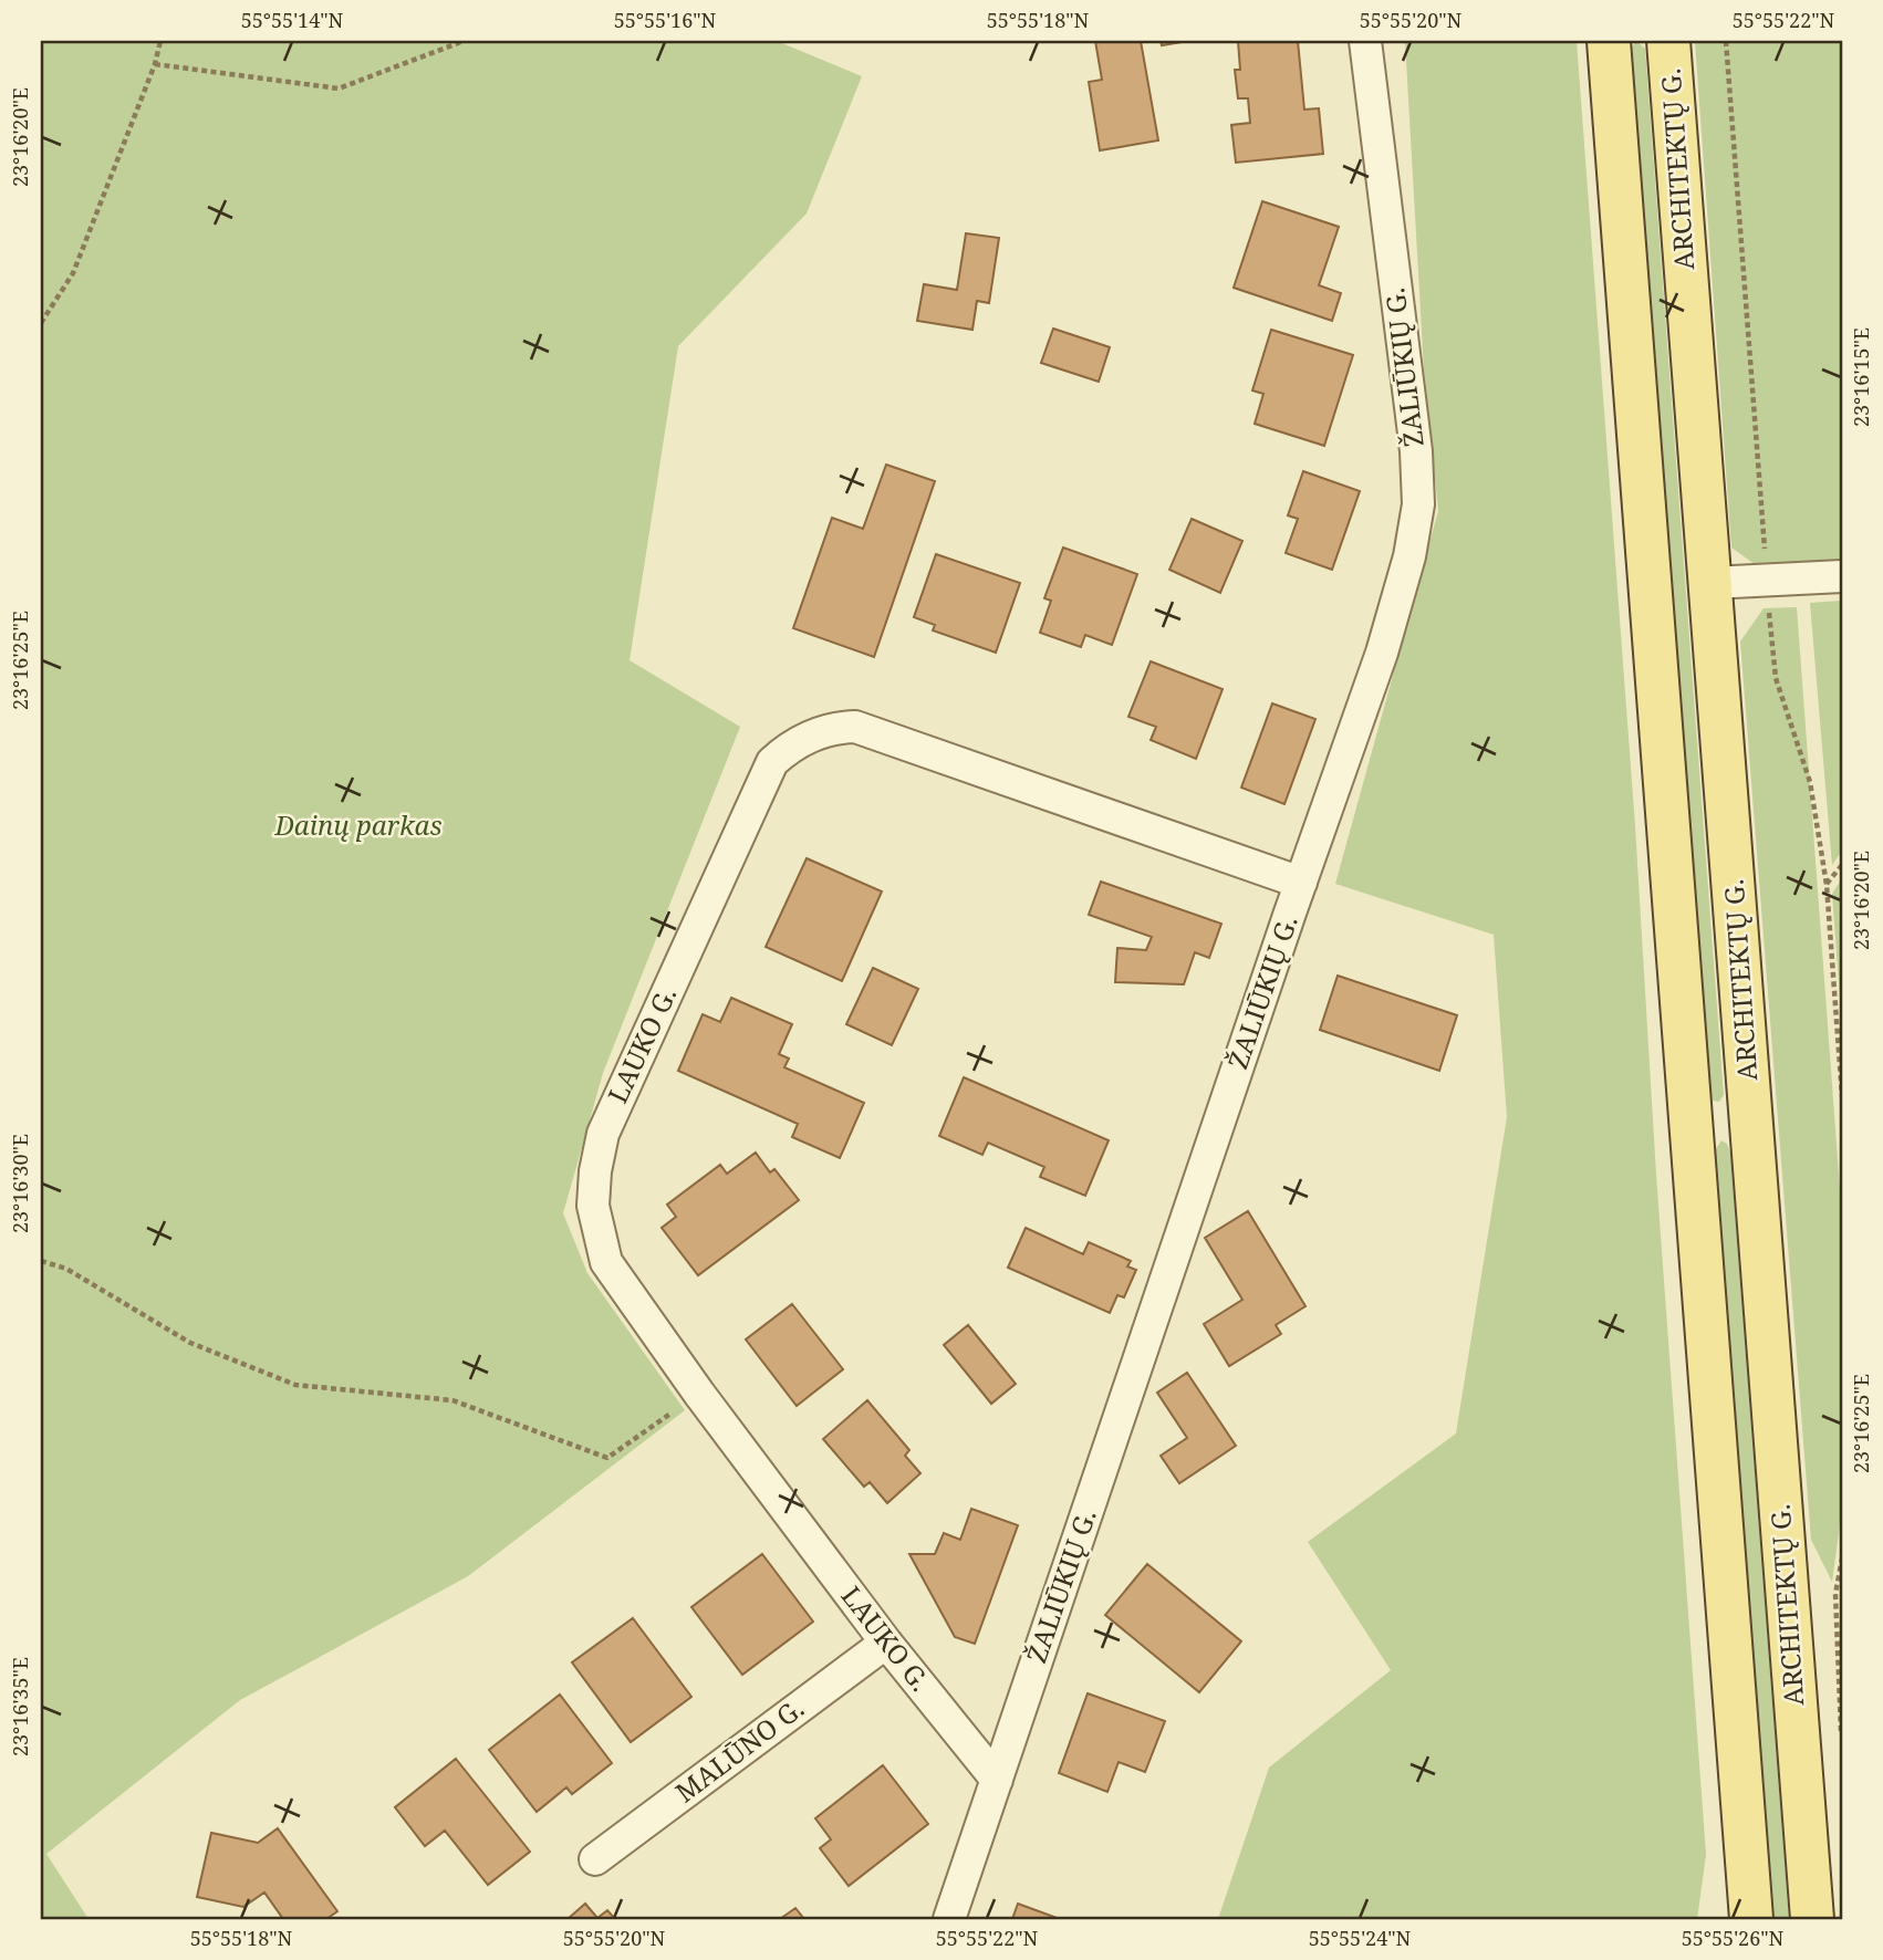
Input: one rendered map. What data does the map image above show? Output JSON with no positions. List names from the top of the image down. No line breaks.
{"streets":{"main road":["ARCHITEKTŲ G."],"street":["ŽALIŪKIŲ G.","LAUKO G.","MALŪNO G."]},"crossings":[["ŽALIŪKIŲ G.","LAUKO G."],["LAUKO G.","MALŪNO G."]],"parks":["Dainų parkas"],"coordinates":["55°55'14\"N","55°55'16\"N","55°55'18\"N","55°55'20\"N","55°55'22\"N","23°16'20\"E","23°16'15\"E","23°16'25\"E","23°16'30\"E","23°16'35\"E","55°55'24\"N","55°55'26\"N"]}
